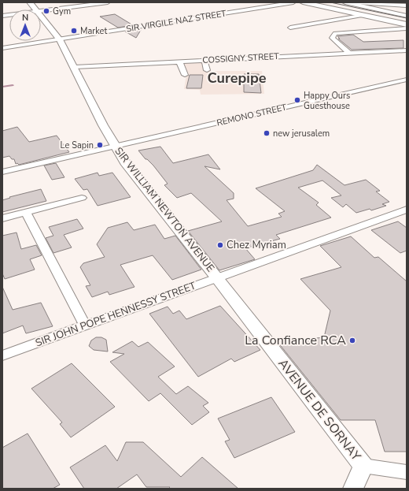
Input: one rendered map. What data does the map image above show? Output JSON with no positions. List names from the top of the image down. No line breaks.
{"streets":{"street":["SIR VIRGILE NAZ STREET","COSSIGNY STREET","REMONO STREET","SIR WILLIAM NEWTON AVENUE","SIR JOHN POPE HENNESSY STREET","AVENUE DE SORNAY"]},"crossings":[["SIR VIRGILE NAZ STREET","SIR WILLIAM NEWTON AVENUE"],["COSSIGNY STREET","SIR WILLIAM NEWTON AVENUE"],["REMONO STREET","SIR WILLIAM NEWTON AVENUE"],["SIR WILLIAM NEWTON AVENUE","SIR JOHN POPE HENNESSY STREET"],["SIR WILLIAM NEWTON AVENUE","AVENUE DE SORNAY"],["SIR JOHN POPE HENNESSY STREET","AVENUE DE SORNAY"]],"districts":["Curepipe"],"places":["Gym","Market","Happy Ours Guesthouse","new jerusalem","Le Sapin","Chez Myriam","La Confiance RCA"],"north":"top"}
